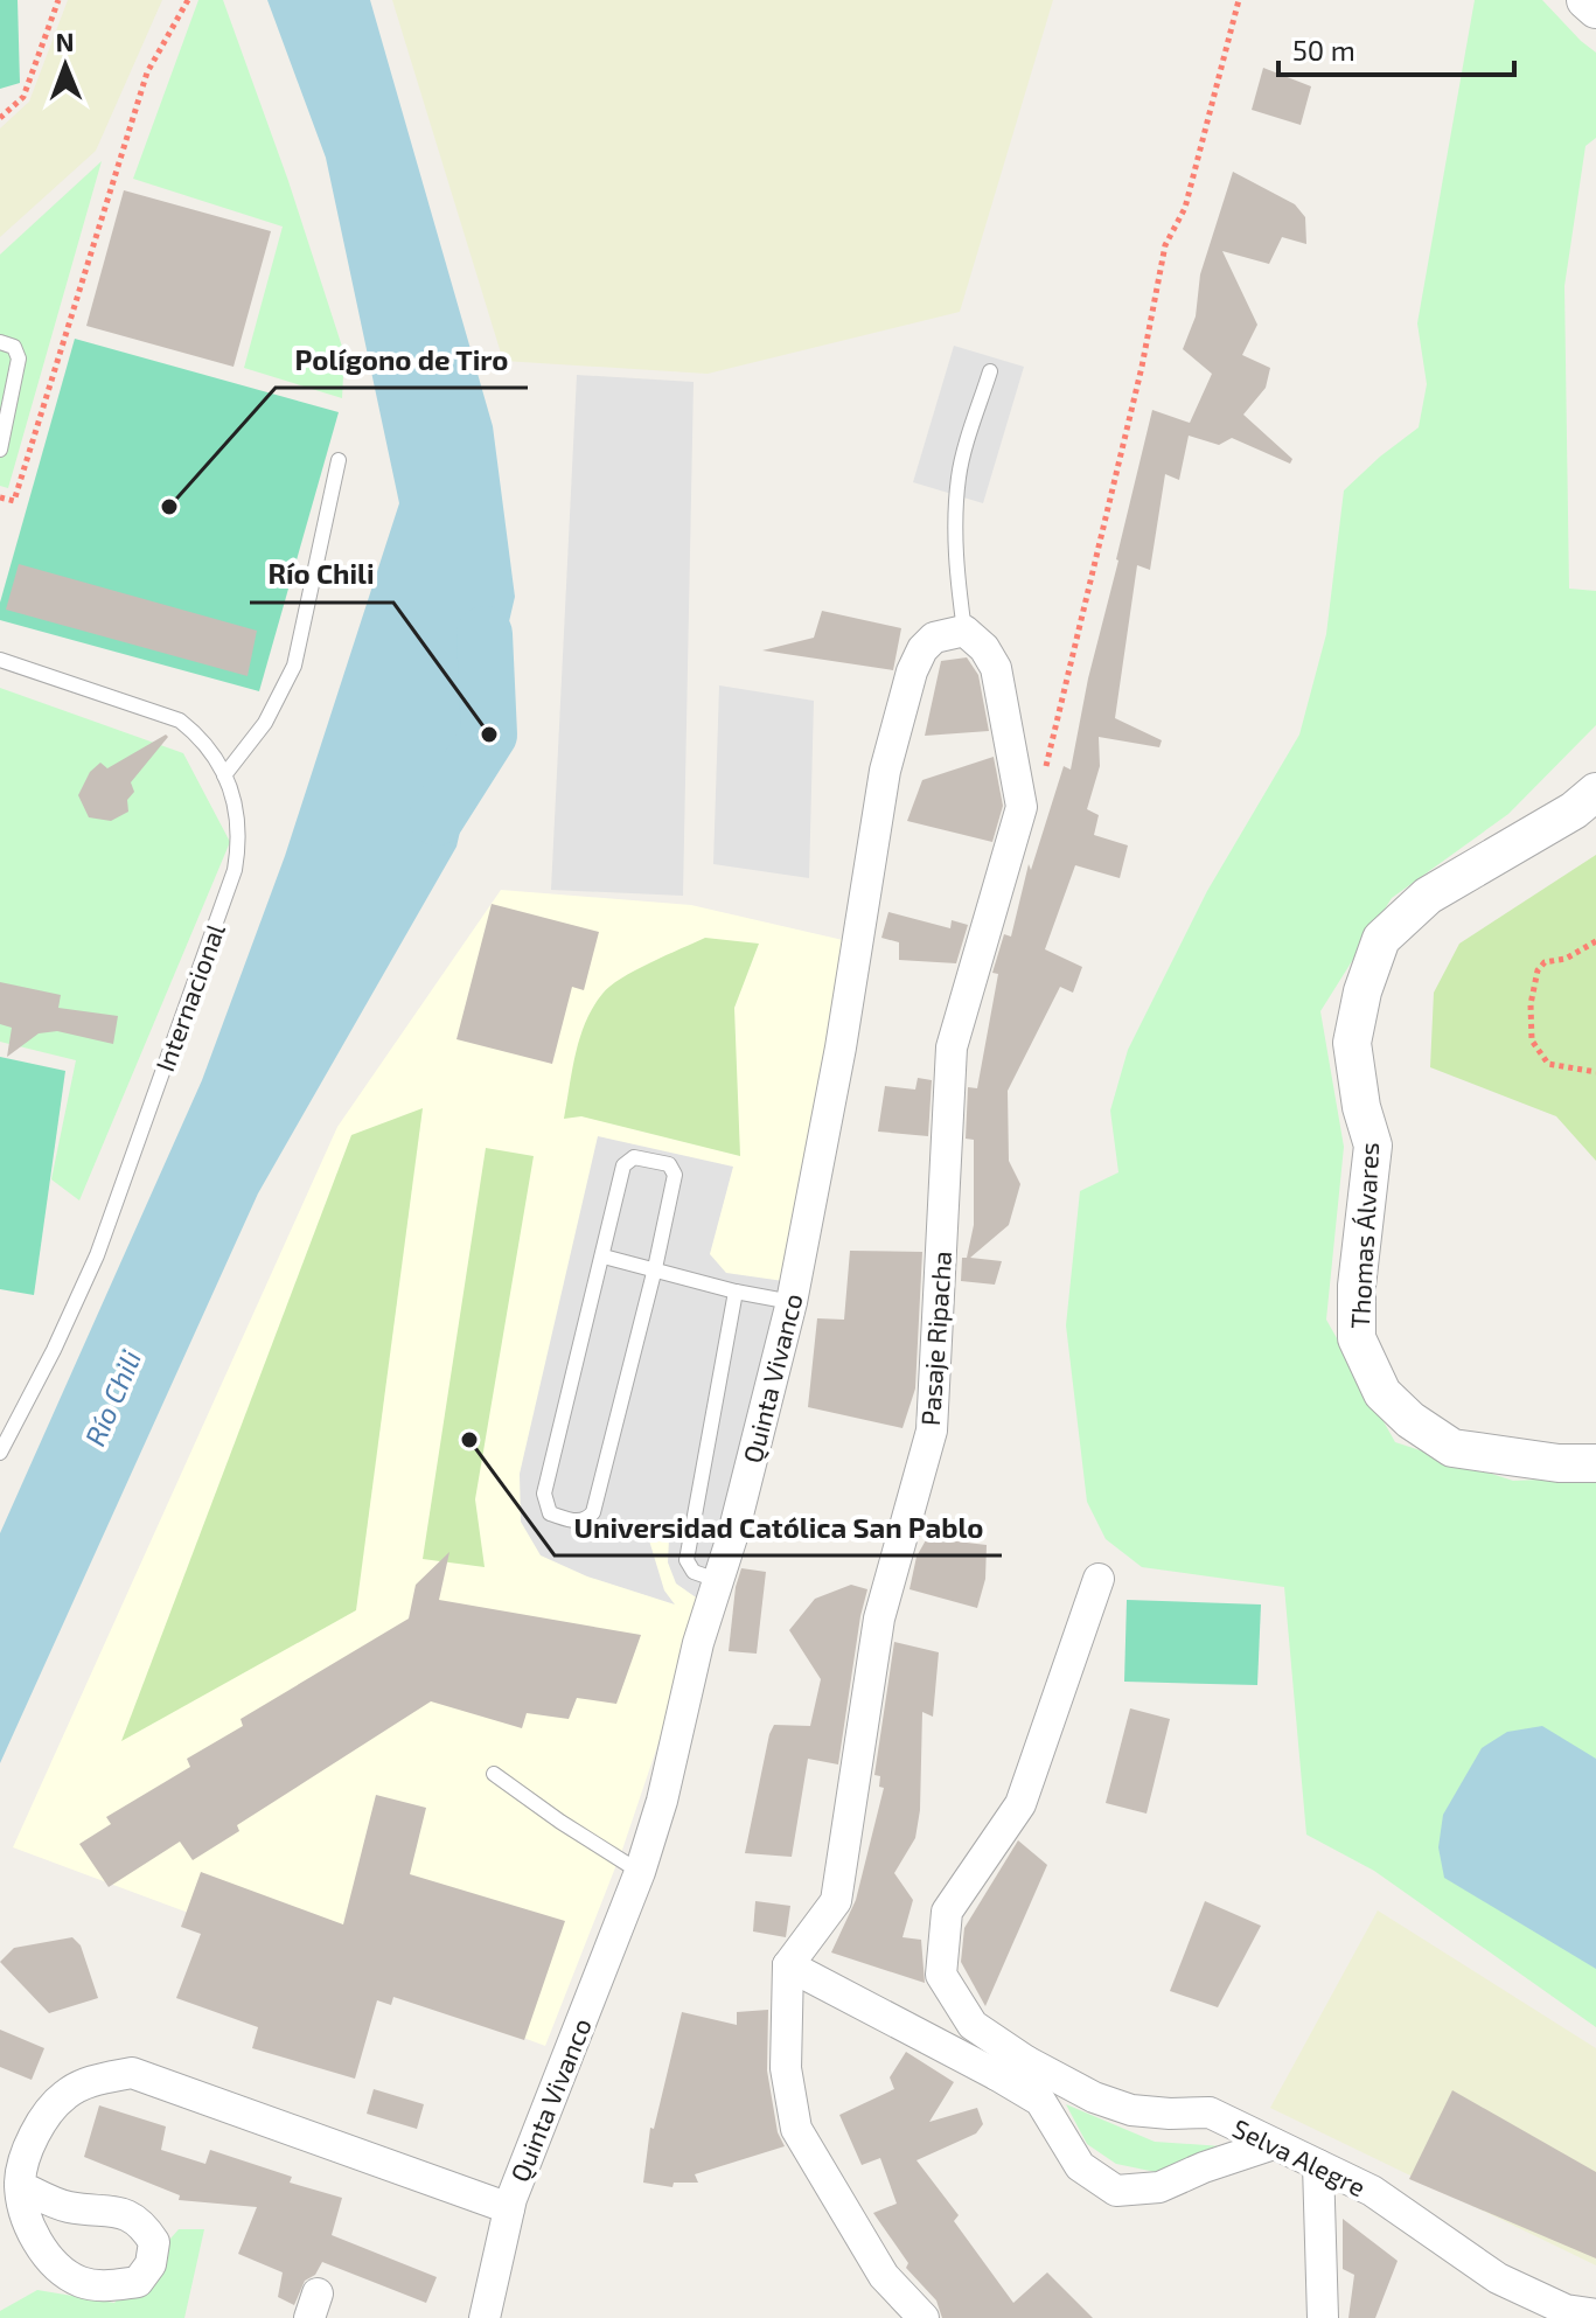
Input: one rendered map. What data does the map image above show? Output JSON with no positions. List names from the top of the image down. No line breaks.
{"streets":{"street":["Thomas Álvares","Pasaje Ripacha","Quinta Vivanco","Selva Alegre"],"lane":["Internacional"]},"water":["Río Chili"],"places":["Polígono de Tiro","Río Chili","Universidad Católica San Pablo"],"scale_bar":"50 m","north":"top"}
